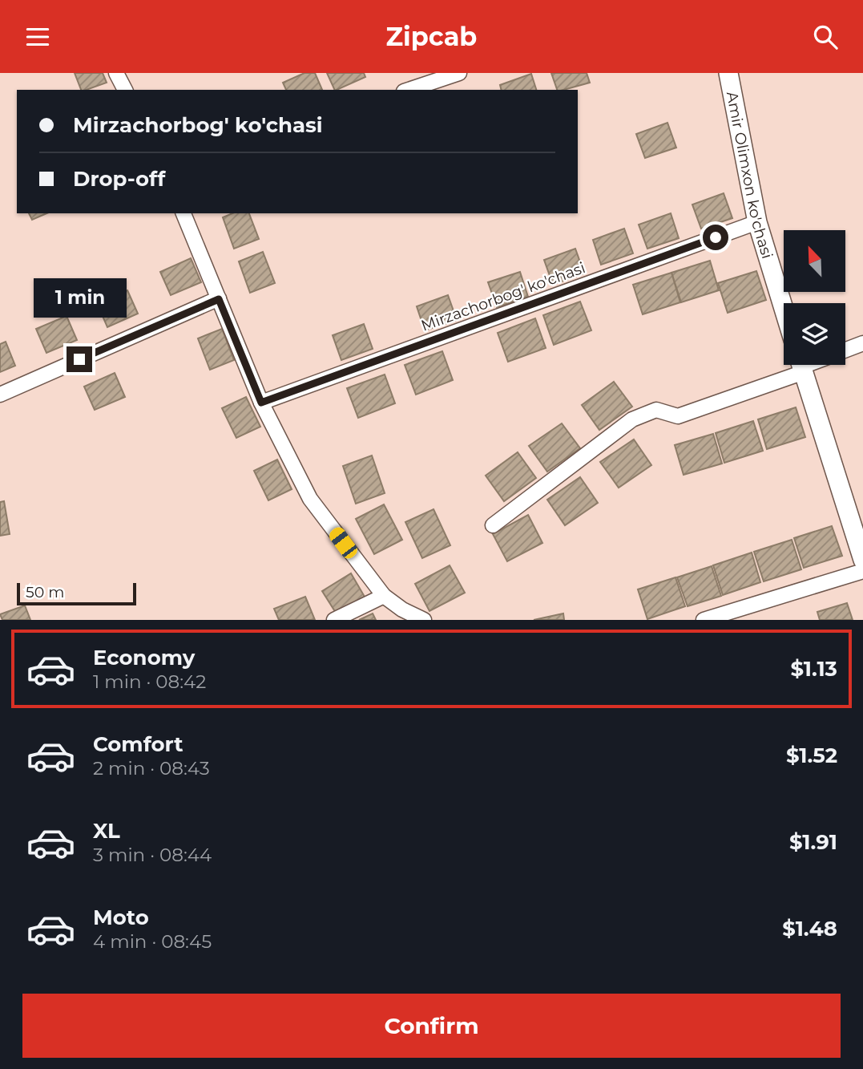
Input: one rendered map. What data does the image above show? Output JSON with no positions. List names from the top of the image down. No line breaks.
{"streets":{"street":["Amir Olimxon ko'chasi","Mirzachorbog' ko'chasi"]},"crossings":[["Amir Olimxon ko'chasi","Mirzachorbog' ko'chasi"]],"scale_bar":"50 m","north":"top left","page":{"header":"Zipcab","banner":["Mirzachorbog' ko'chasi","Drop-off"],"bubble":"1 min","scale":"50 m","list":[{"name":"Economy","note":"1 min · 08:42","value":"$1.13"},{"name":"Comfort","note":"2 min · 08:43","value":"$1.52"},{"name":"XL","note":"3 min · 08:44","value":"$1.91"},{"name":"Moto","note":"4 min · 08:45","value":"$1.48"}],"buttons":"Confirm"}}
